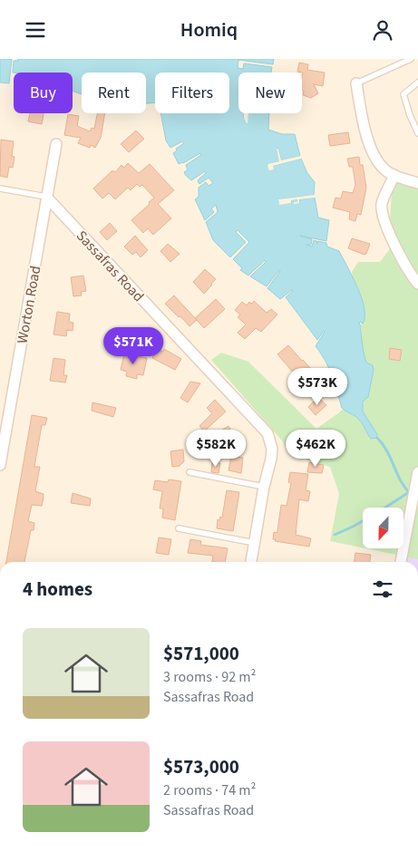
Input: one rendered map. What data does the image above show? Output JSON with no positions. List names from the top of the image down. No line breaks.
{"streets":{"street":["Sassafras Road","Worton Road"]},"crossings":[["Sassafras Road","Worton Road"]],"north":"bottom","page":{"header":"Homiq","chip":["Buy","Rent","Filters","New"],"price":["$571K","$573K","$582K","$462K"],"heading":"4 homes","list":[{"name":"$571,000","note":"3 rooms · 92 m² · Sassafras Road"},{"name":"$573,000","note":"2 rooms · 74 m² · Sassafras Road"}]}}
